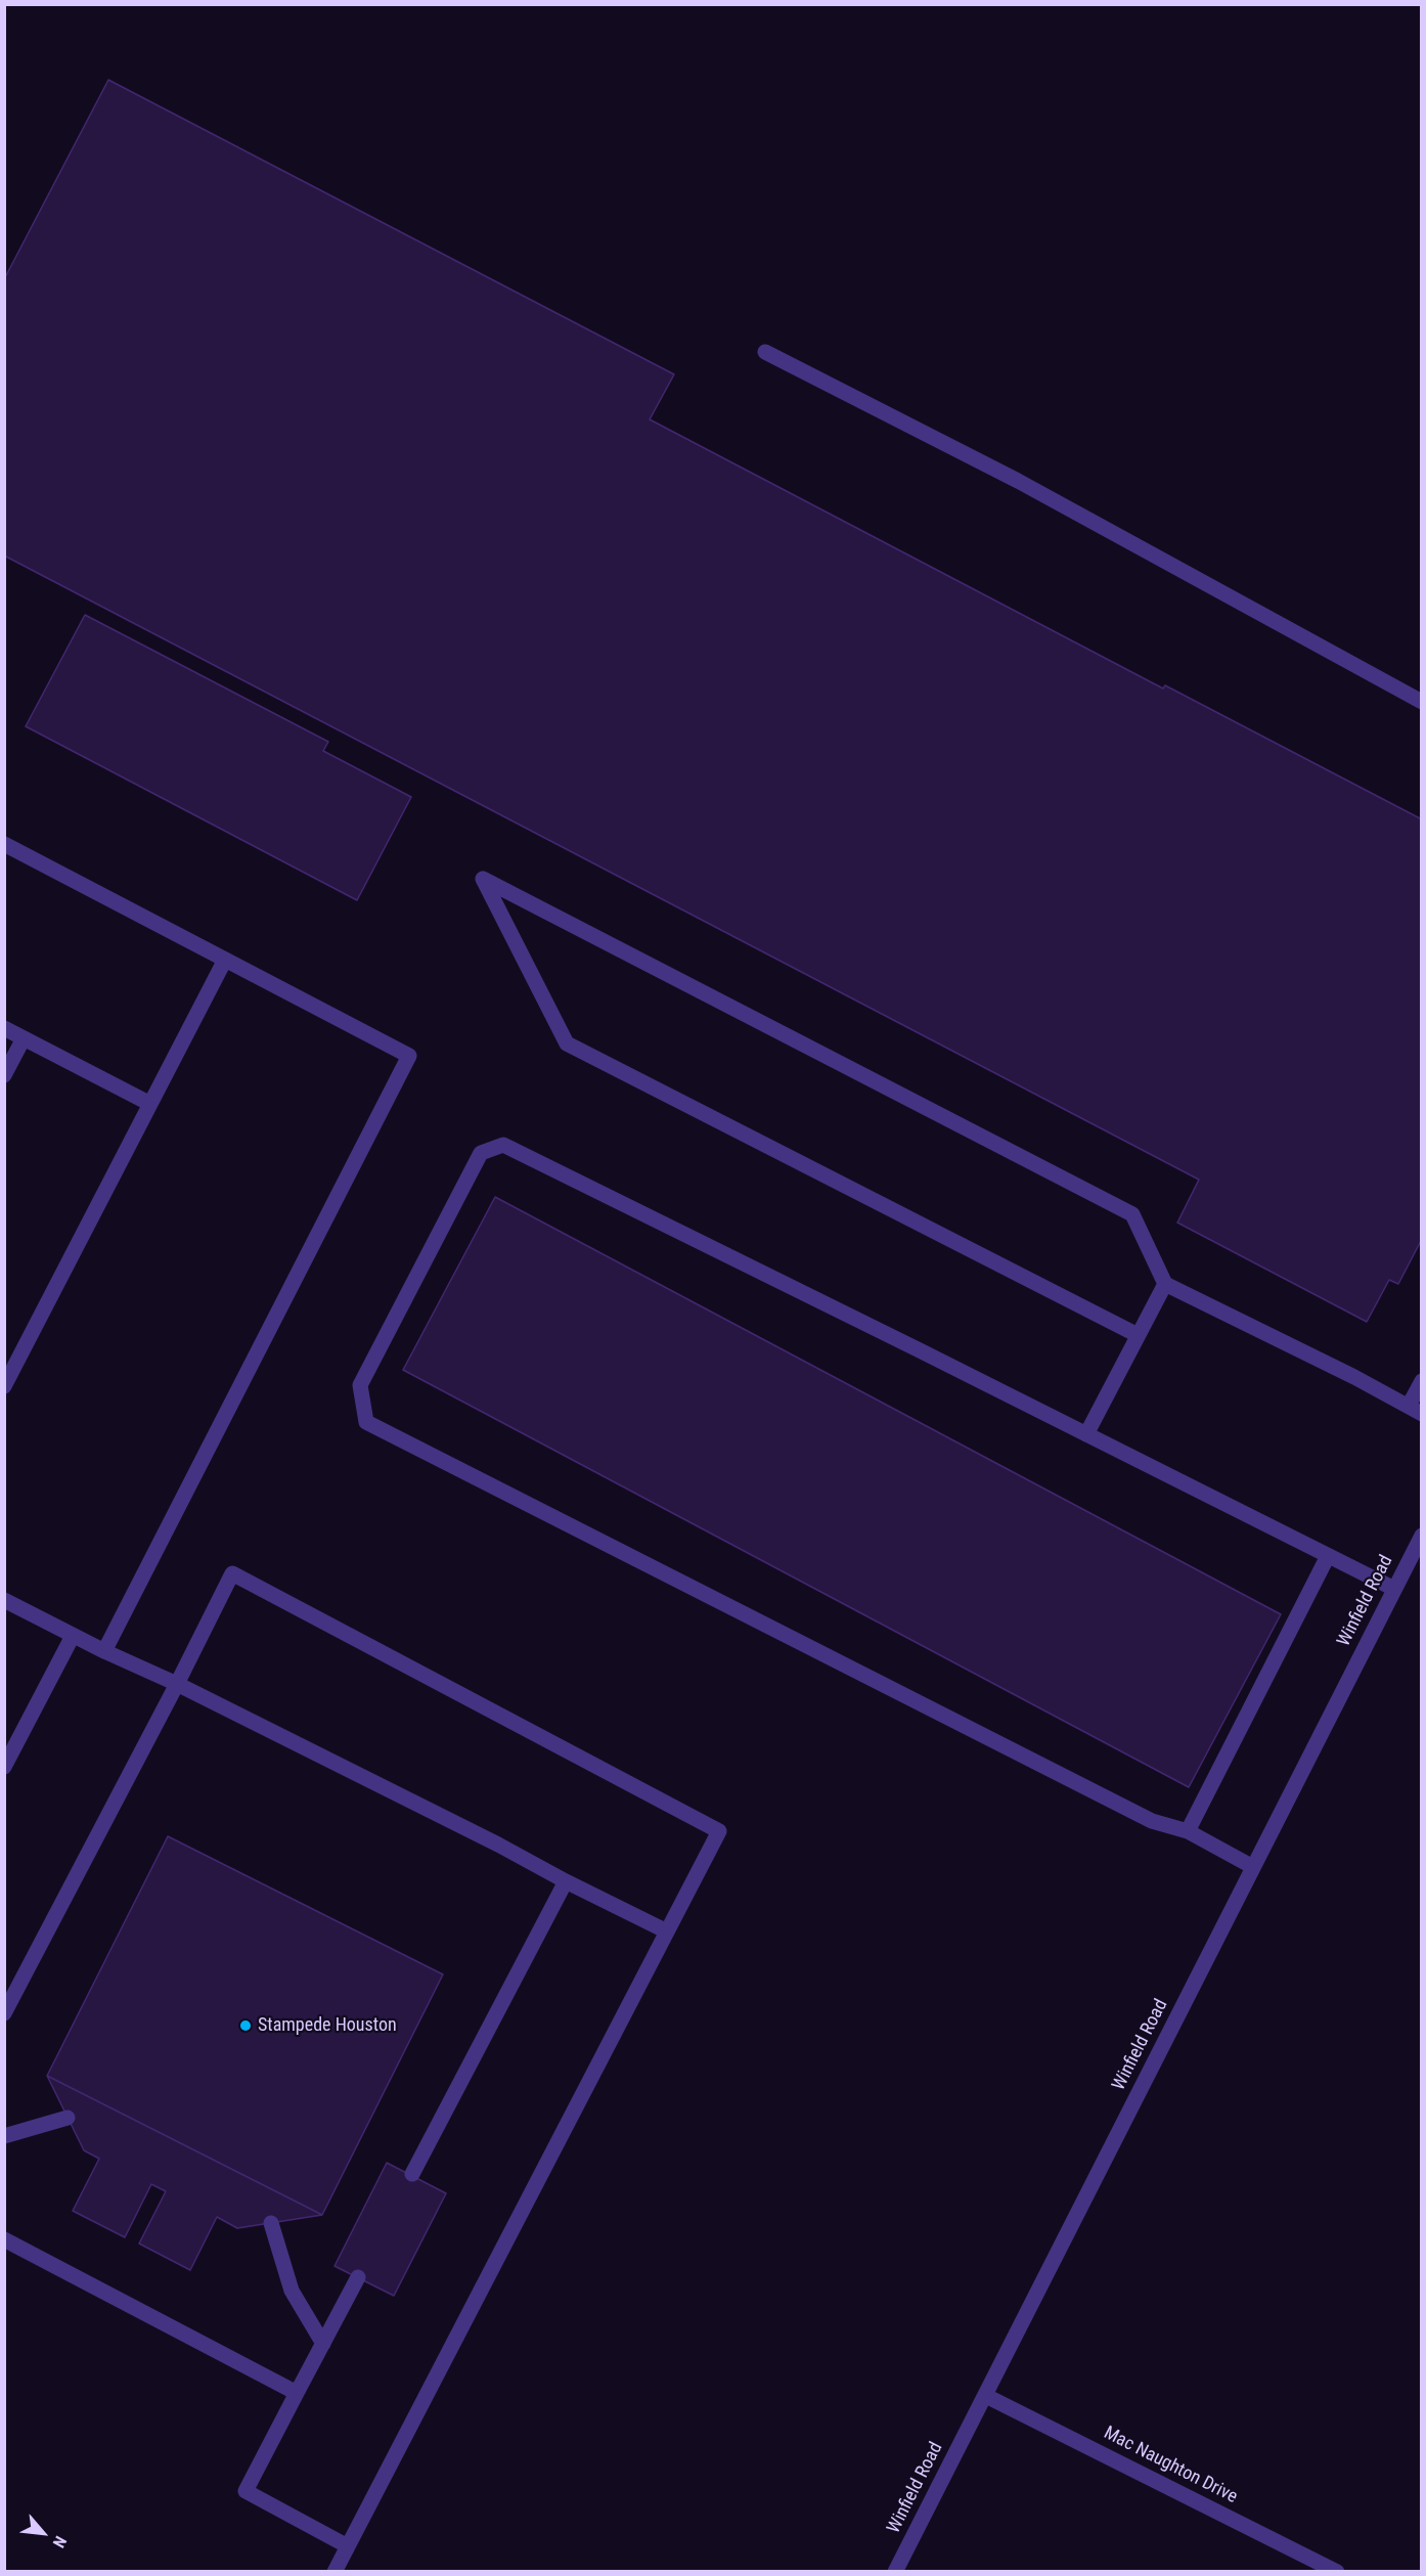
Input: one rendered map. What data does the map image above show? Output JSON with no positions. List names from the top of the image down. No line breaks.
{"streets":{"street":["Winfield Road","Mac Naughton Drive"]},"crossings":[["Winfield Road","Mac Naughton Drive"]],"places":["Stampede Houston"],"north":"bottom right"}
